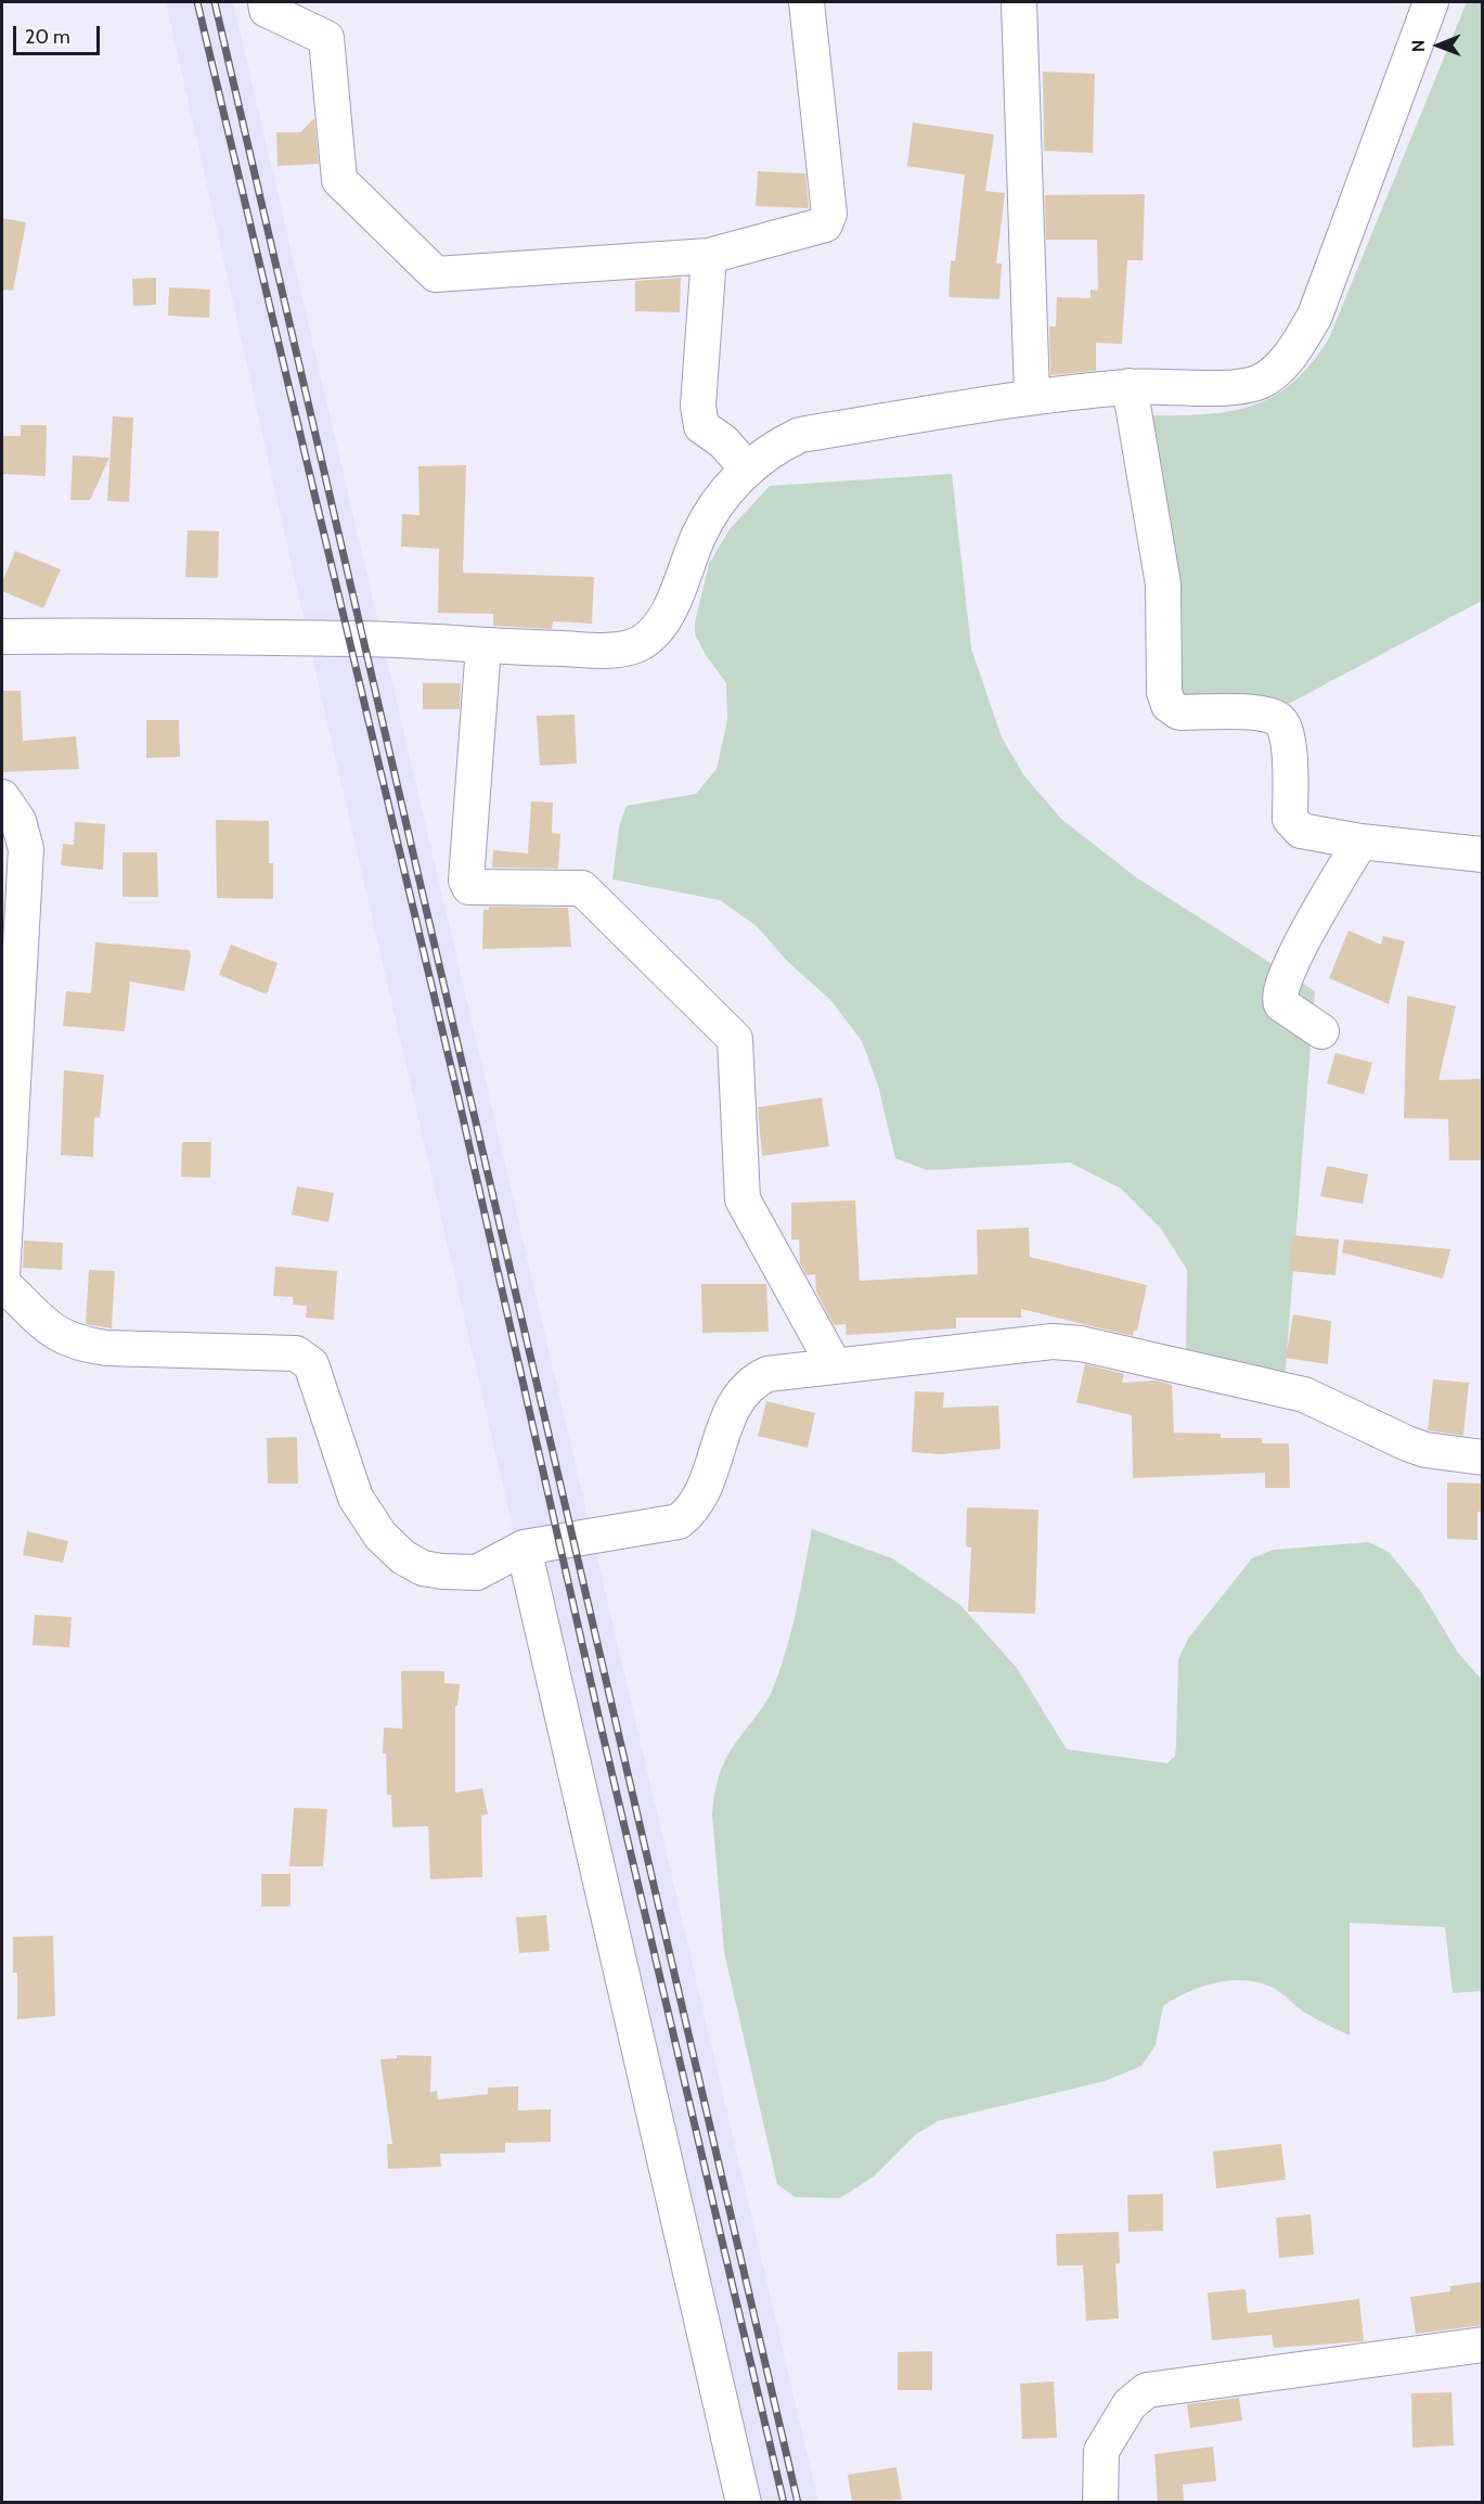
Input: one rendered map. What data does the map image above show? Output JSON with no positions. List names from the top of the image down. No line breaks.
{"scale_bar":"20 m","north":"left"}
